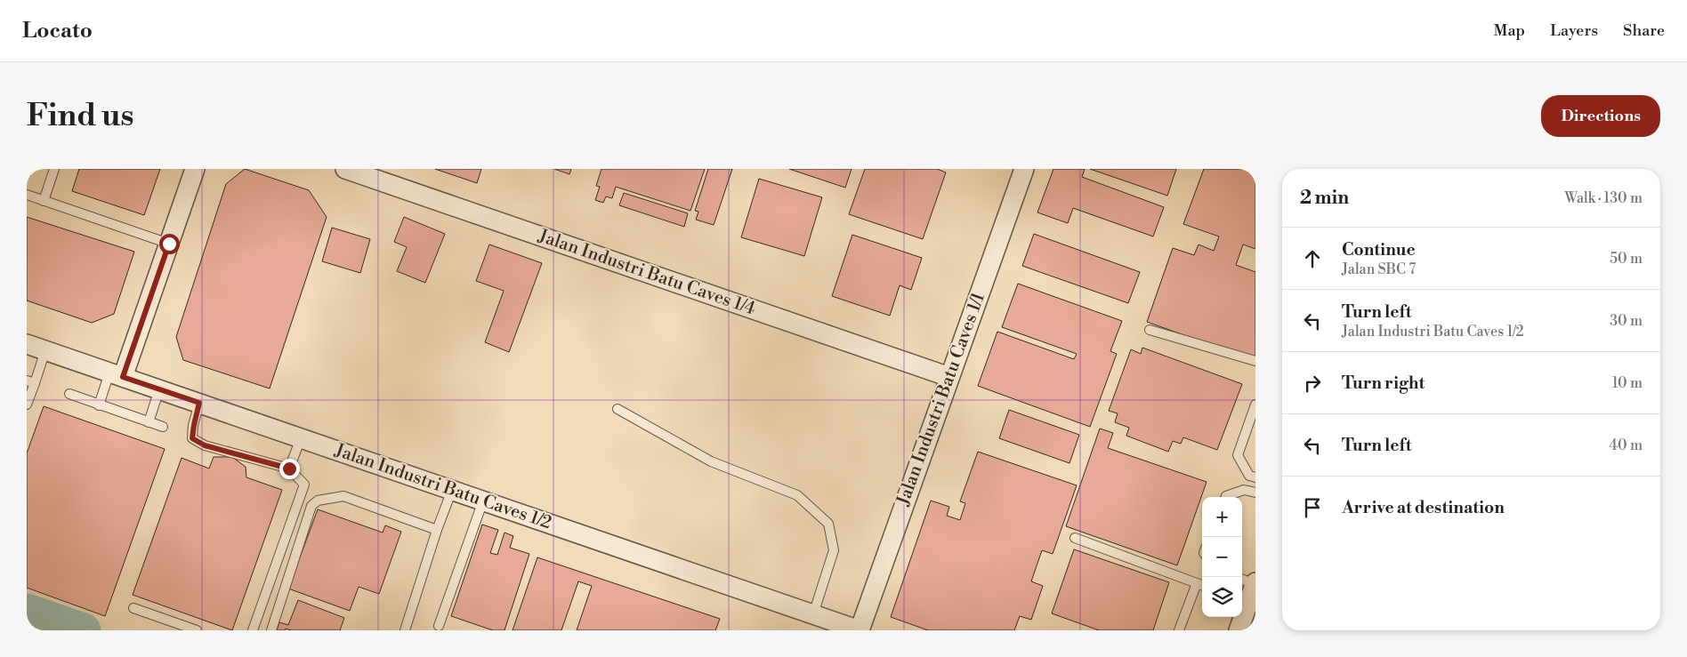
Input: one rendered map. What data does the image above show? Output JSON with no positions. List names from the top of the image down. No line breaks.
{"streets":{"street":["Jalan Industri Batu Caves 1/4","Jalan Industri Batu Caves 1/1","Jalan Industri Batu Caves 1/2"]},"crossings":[["Jalan Industri Batu Caves 1/4","Jalan Industri Batu Caves 1/1"],["Jalan Industri Batu Caves 1/1","Jalan Industri Batu Caves 1/2"]],"page":{"header":"Locato","nav":["Map","Layers","Share"],"buttons":"Directions","title":"Find us","heading":["2 min","Walk · 130 m"],"list":[["Continue","Jalan SBC 7","50 m"],["Turn left","Jalan Industri Batu Caves 1/2","30 m"],["Turn right","10 m"],["Turn left","40 m"],"Arrive at destination"],"map_buttons":["+","−"]}}
